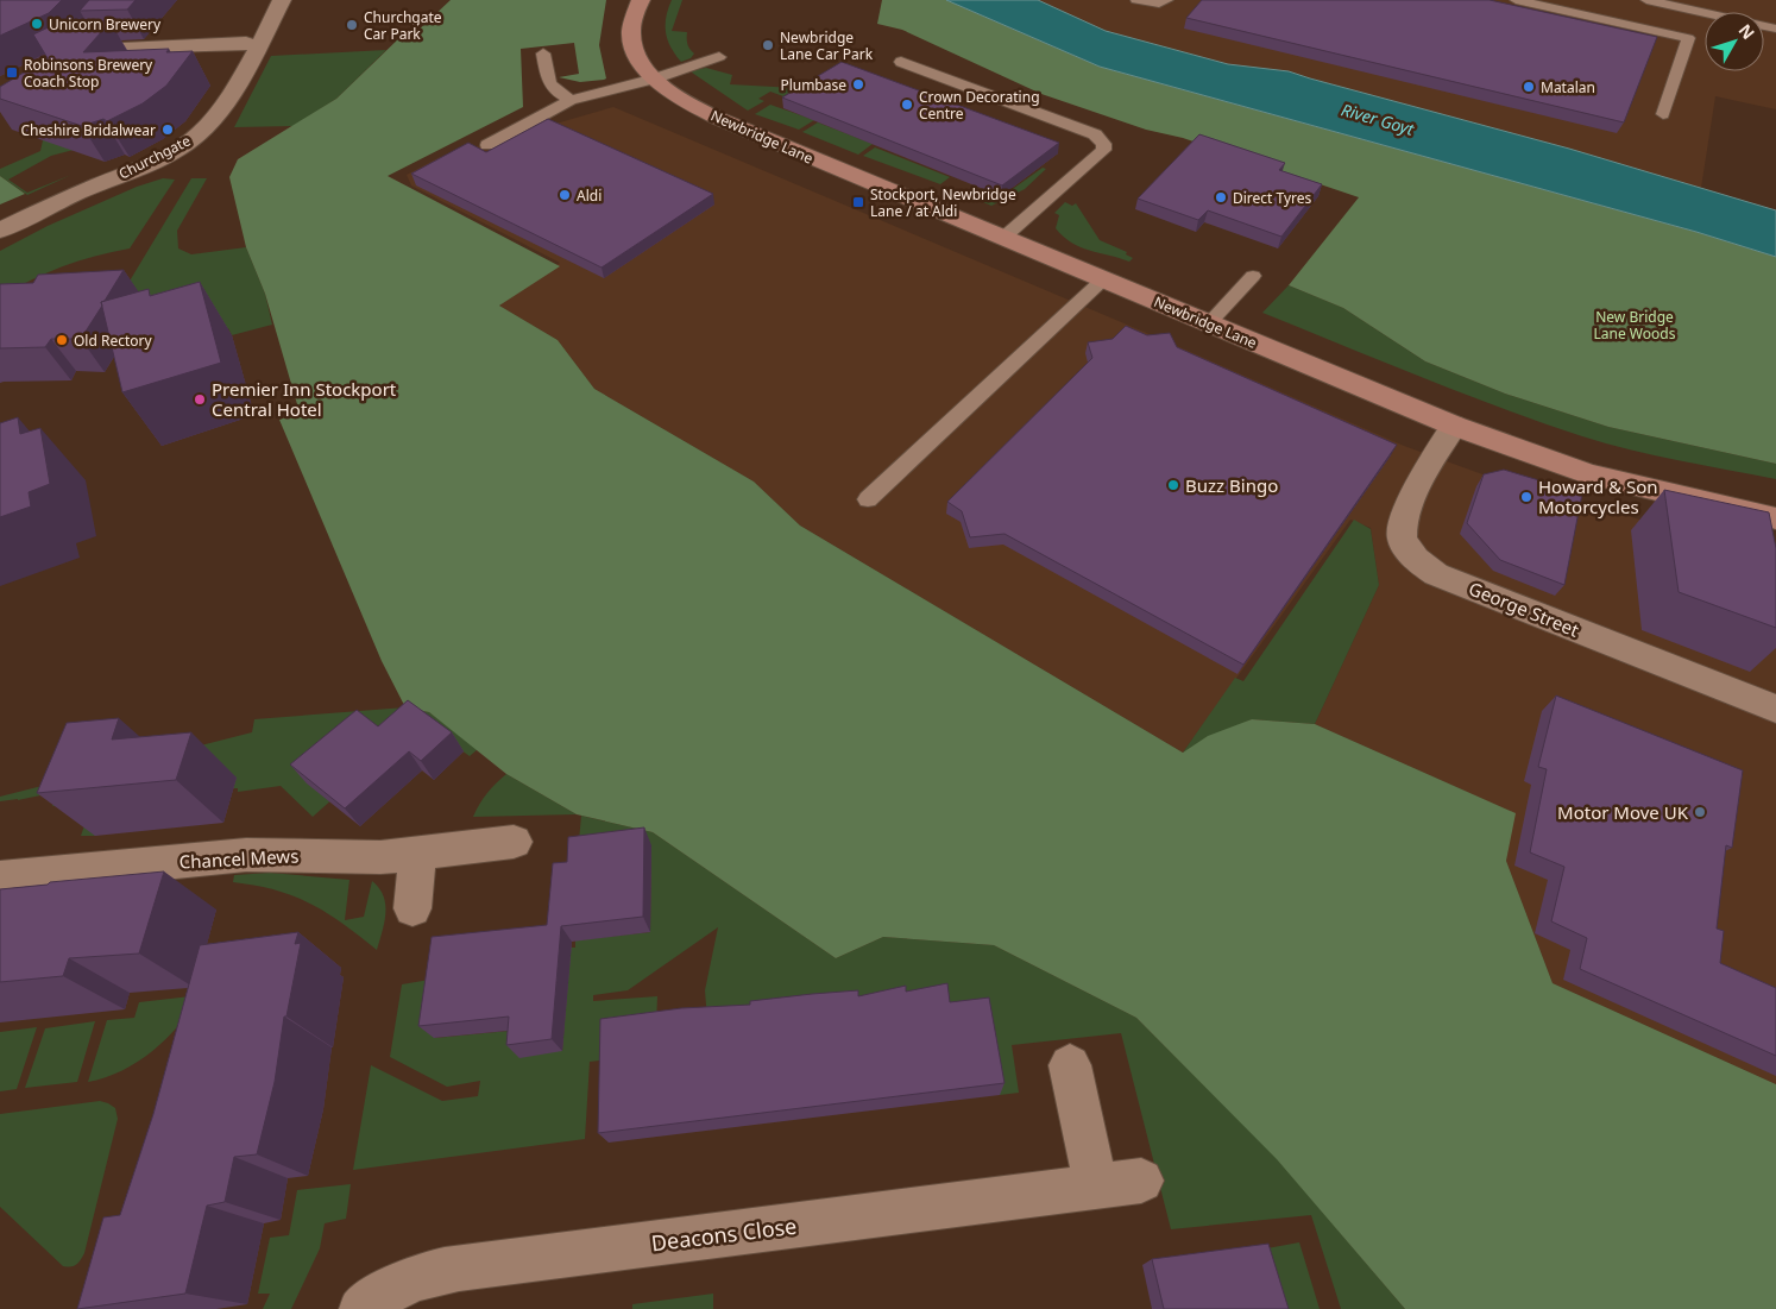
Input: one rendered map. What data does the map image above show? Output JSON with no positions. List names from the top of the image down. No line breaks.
{"streets":{"street":["Newbridge Lane","Churchgate","George Street","Chancel Mews","Deacons Close"]},"crossings":[["Newbridge Lane","George Street"]],"water":["River Goyt"],"parks":["New Bridge Lane Woods"],"places":{"other":["Unicorn Brewery","Churchgate Car Park","Newbridge Lane Car Park","Plumbase","Matalan","Crown Decorating Centre","Cheshire Bridalwear","Aldi","Direct Tyres","Old Rectory","Premier Inn Stockport Central Hotel","Buzz Bingo","Howard & Son Motorcycles","Motor Move UK"],"transit":["Robinsons Brewery Coach Stop","Stockport, Newbridge Lane / at Aldi"]},"north":"top right"}
